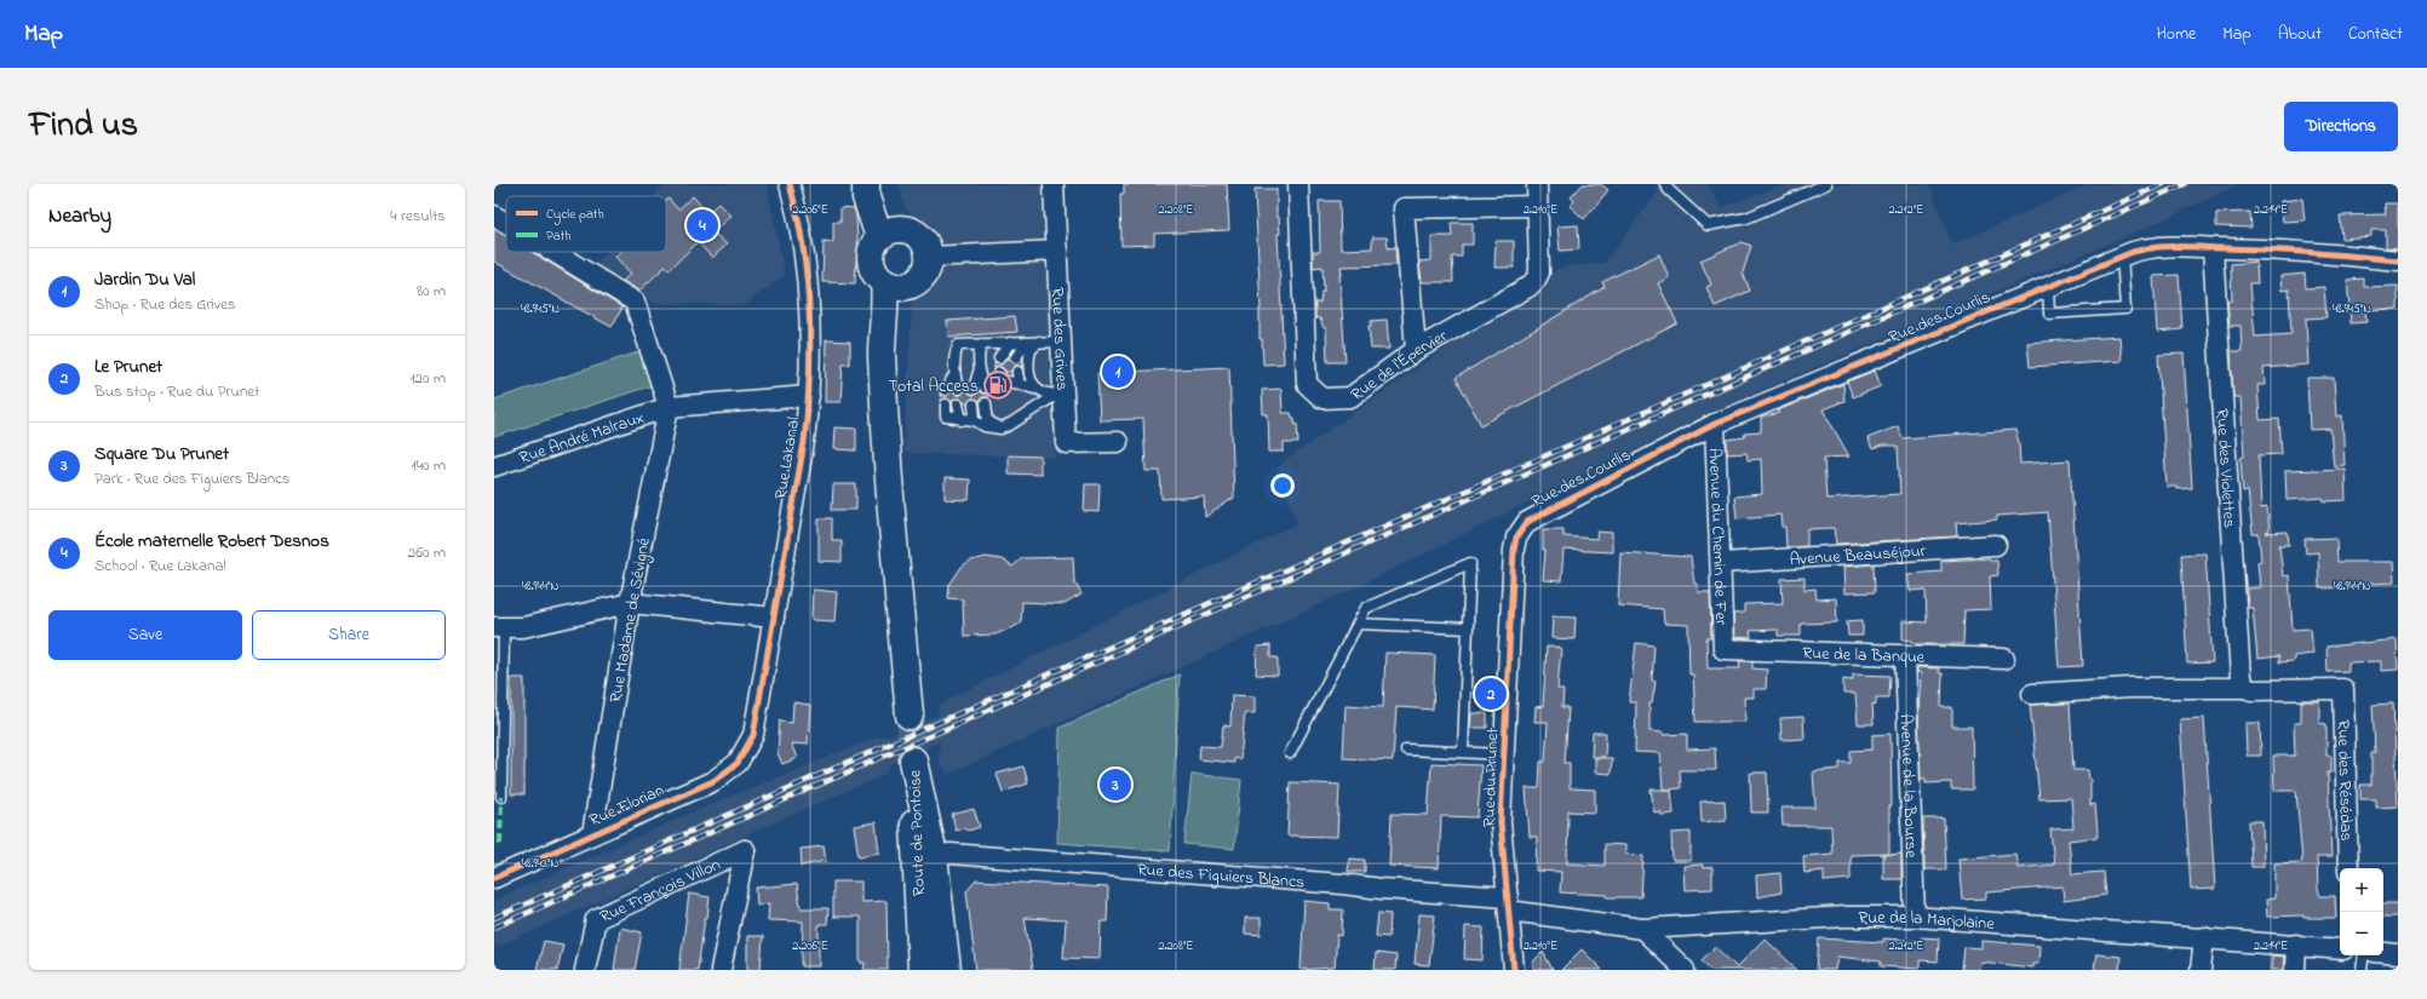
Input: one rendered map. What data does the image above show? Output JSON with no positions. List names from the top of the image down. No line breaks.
{"streets":{"main road":["Route de Pontoise"],"street":["Rue des Courlis","Rue des Grives","Rue de l'Épervier","Rue André Malraux","Rue Lakanal","Rue des Violettes","Avenue du Chemin de Fer","Avenue Beauséjour","Rue Madame de Sévigné","Rue de la Banque","Rue du Prunet","Rue des Résédas","Avenue de la Bourse","Rue Florian","Rue des Figuiers Blancs","Rue François Villon","Rue de la Marjolaine"]},"crossings":[["Rue des Courlis","Rue des Violettes"],["Rue des Courlis","Avenue du Chemin de Fer"],["Rue des Courlis","Rue du Prunet"],["Rue André Malraux","Rue Lakanal"],["Rue André Malraux","Rue Madame de Sévigné"],["Rue Lakanal","Rue Florian"],["Rue des Violettes","Rue des Résédas"],["Avenue du Chemin de Fer","Avenue Beauséjour"],["Avenue du Chemin de Fer","Rue de la Banque"],["Rue Madame de Sévigné","Rue Florian"],["Rue de la Banque","Avenue de la Bourse"],["Rue du Prunet","Rue des Figuiers Blancs"],["Rue du Prunet","Rue de la Marjolaine"],["Avenue de la Bourse","Rue de la Marjolaine"],["Route de Pontoise","Rue des Figuiers Blancs"],["Rue des Figuiers Blancs","Rue de la Marjolaine"]],"places":{"fuel station":["Total Access"]},"legend":["Cycle path","Path"],"page":{"header":"Map","nav":["Home","Map","About","Contact"],"title":"Find us","buttons":["Directions",["Save","Share"]],"heading":["Nearby","4 results"],"pins":["4","1","2","3"],"list":[{"mark":"1","name":"Jardin Du Val","note":"Shop · Rue des Grives","value":"80 m"},{"mark":"2","name":"Le Prunet","note":"Bus stop · Rue du Prunet","value":"120 m"},{"mark":"3","name":"Square Du Prunet","note":"Park · Rue des Figuiers Blancs","value":"140 m"},{"mark":"4","name":"École maternelle Robert Desnos","note":"School · Rue Lakanal","value":"260 m"}],"map_buttons":["+","−"]},"coordinates":["2.206°E","2.208°E","2.210°E","2.212°E","2.214°E","48.945°N","48.944°N","48.943°N"]}
